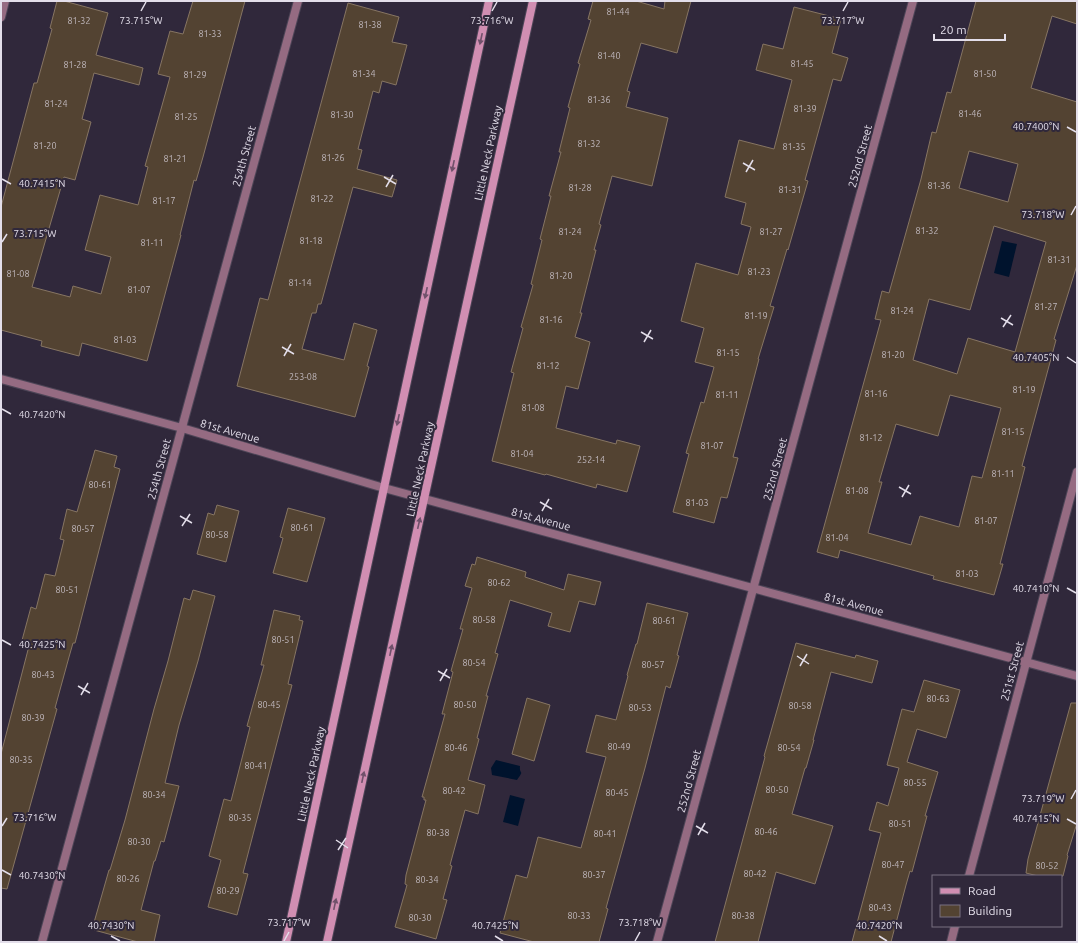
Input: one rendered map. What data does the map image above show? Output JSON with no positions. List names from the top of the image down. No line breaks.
{"streets":{"main road":["Little Neck Parkway"],"street":["254th Street","252nd Street","81st Avenue","251st Street"]},"crossings":[["Little Neck Parkway","81st Avenue"],["254th Street","81st Avenue"],["252nd Street","81st Avenue"],["81st Avenue","251st Street"]],"house_numbers":["81-44","81-32","81-38","81-33","81-40","81-45","81-28","81-34","81-50","81-29","81-36","81-24","81-39","81-46","81-30","81-25","81-32","81-20","81-35","81-26","81-21","81-36","81-28","81-31","81-22","81-17","81-32","81-24","81-27","81-18","81-11","81-31","81-23","81-08","81-20","81-14","81-07","81-27","81-24","81-19","81-16","81-03","81-15","81-20","81-12","253-08","81-19","81-16","81-11","81-08","81-15","81-12","81-07","81-04","252-14","81-11","80-61","81-08","81-03","81-07","80-61","80-57","80-58","81-04","81-03","80-62","80-51","80-58","80-61","80-51","80-54","80-57","80-43","80-63","80-45","80-50","80-58","80-53","80-39","80-49","80-46","80-54","80-35","80-41","80-55","80-50","80-42","80-45","80-34","80-35","80-51","80-46","80-38","80-41","80-30","80-47","80-52","80-42","80-37","80-26","80-34","80-29","80-43","80-33","80-38","80-30"],"legend":["Road","Building"],"scale_bar":"20 m","coordinates":["73.715°W","73.716°W","73.717°W","40.7400°N","40.7415°N","73.718°W","40.7405°N","40.7420°N","40.7410°N","40.7425°N","73.719°W","40.7430°N"]}
